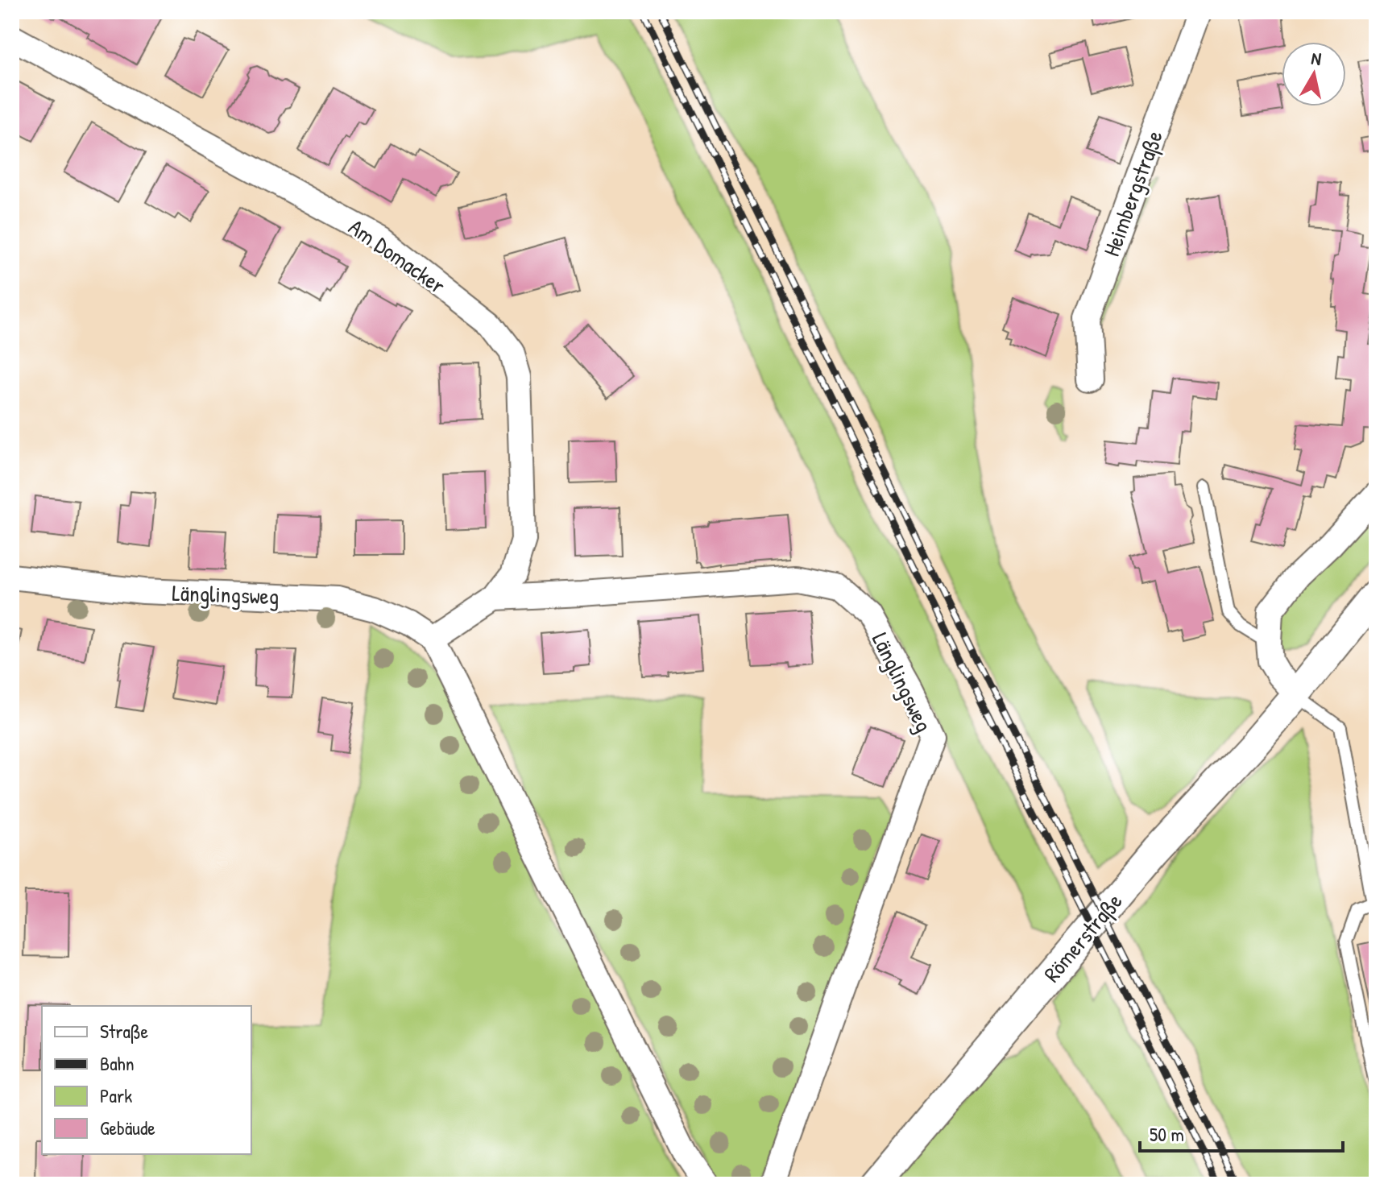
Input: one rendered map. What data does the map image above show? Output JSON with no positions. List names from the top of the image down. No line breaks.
{"streets":{"street":["Heimbergstraße","Am Domacker","Länglingsweg","Römerstraße"]},"crossings":[["Am Domacker","Länglingsweg"]],"legend":["Straße","Bahn","Park","Gebäude"],"scale_bar":"50 m","north":"top"}
